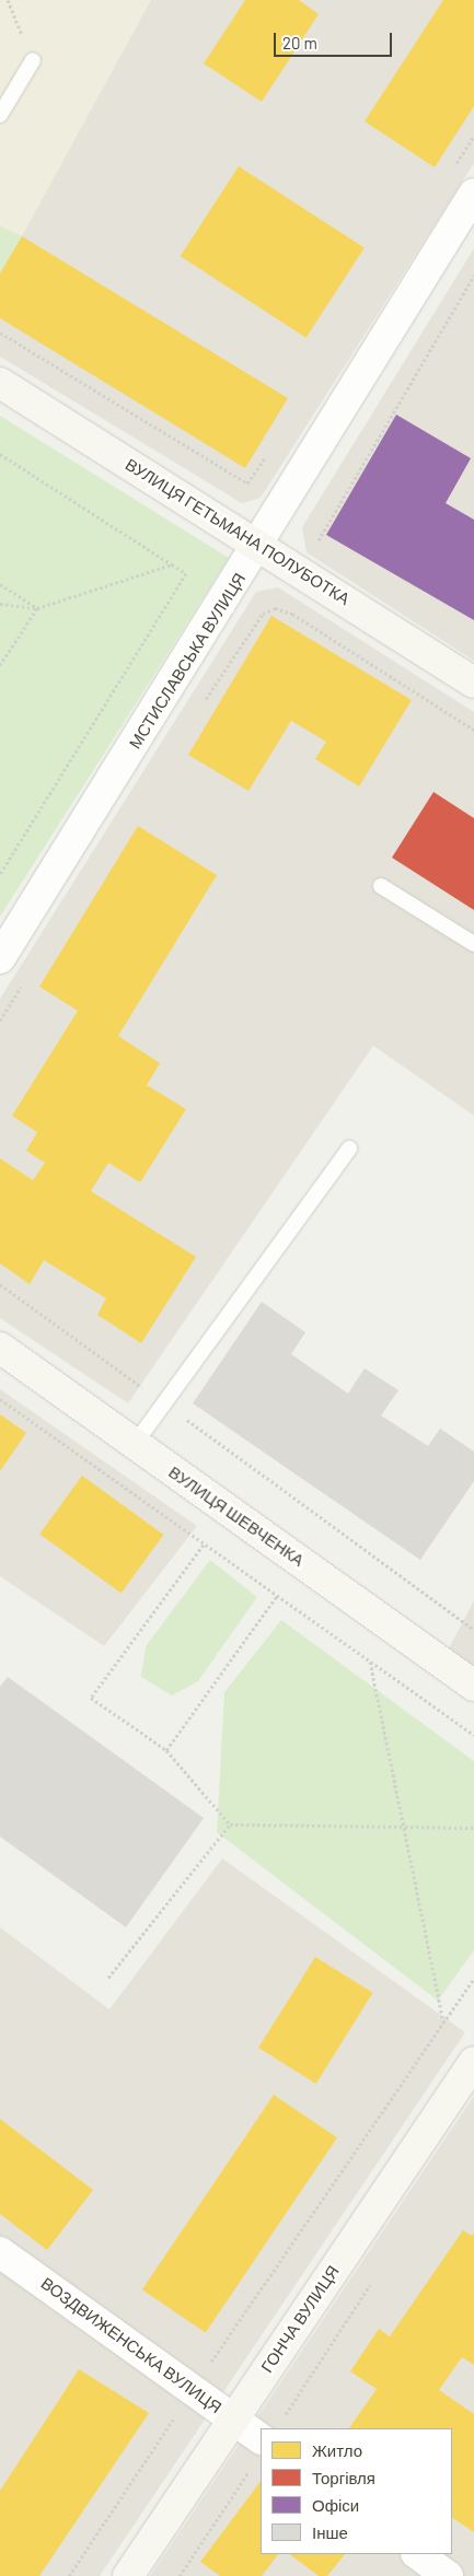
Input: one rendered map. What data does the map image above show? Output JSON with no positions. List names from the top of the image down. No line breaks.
{"streets":{"main road":["ВУЛИЦЯ ГЕТЬМАНА ПОЛУБОТКА","ВУЛИЦЯ ШЕВЧЕНКА","ГОНЧА ВУЛИЦЯ"],"street":["МСТИСЛАВСЬКА ВУЛИЦЯ","ВОЗДВИЖЕНСЬКА ВУЛИЦЯ"]},"crossings":[["ВУЛИЦЯ ГЕТЬМАНА ПОЛУБОТКА","МСТИСЛАВСЬКА ВУЛИЦЯ"],["ГОНЧА ВУЛИЦЯ","ВОЗДВИЖЕНСЬКА ВУЛИЦЯ"]],"legend":["Житло","Торгівля","Офіси","Інше"],"scale_bar":"20 m"}
